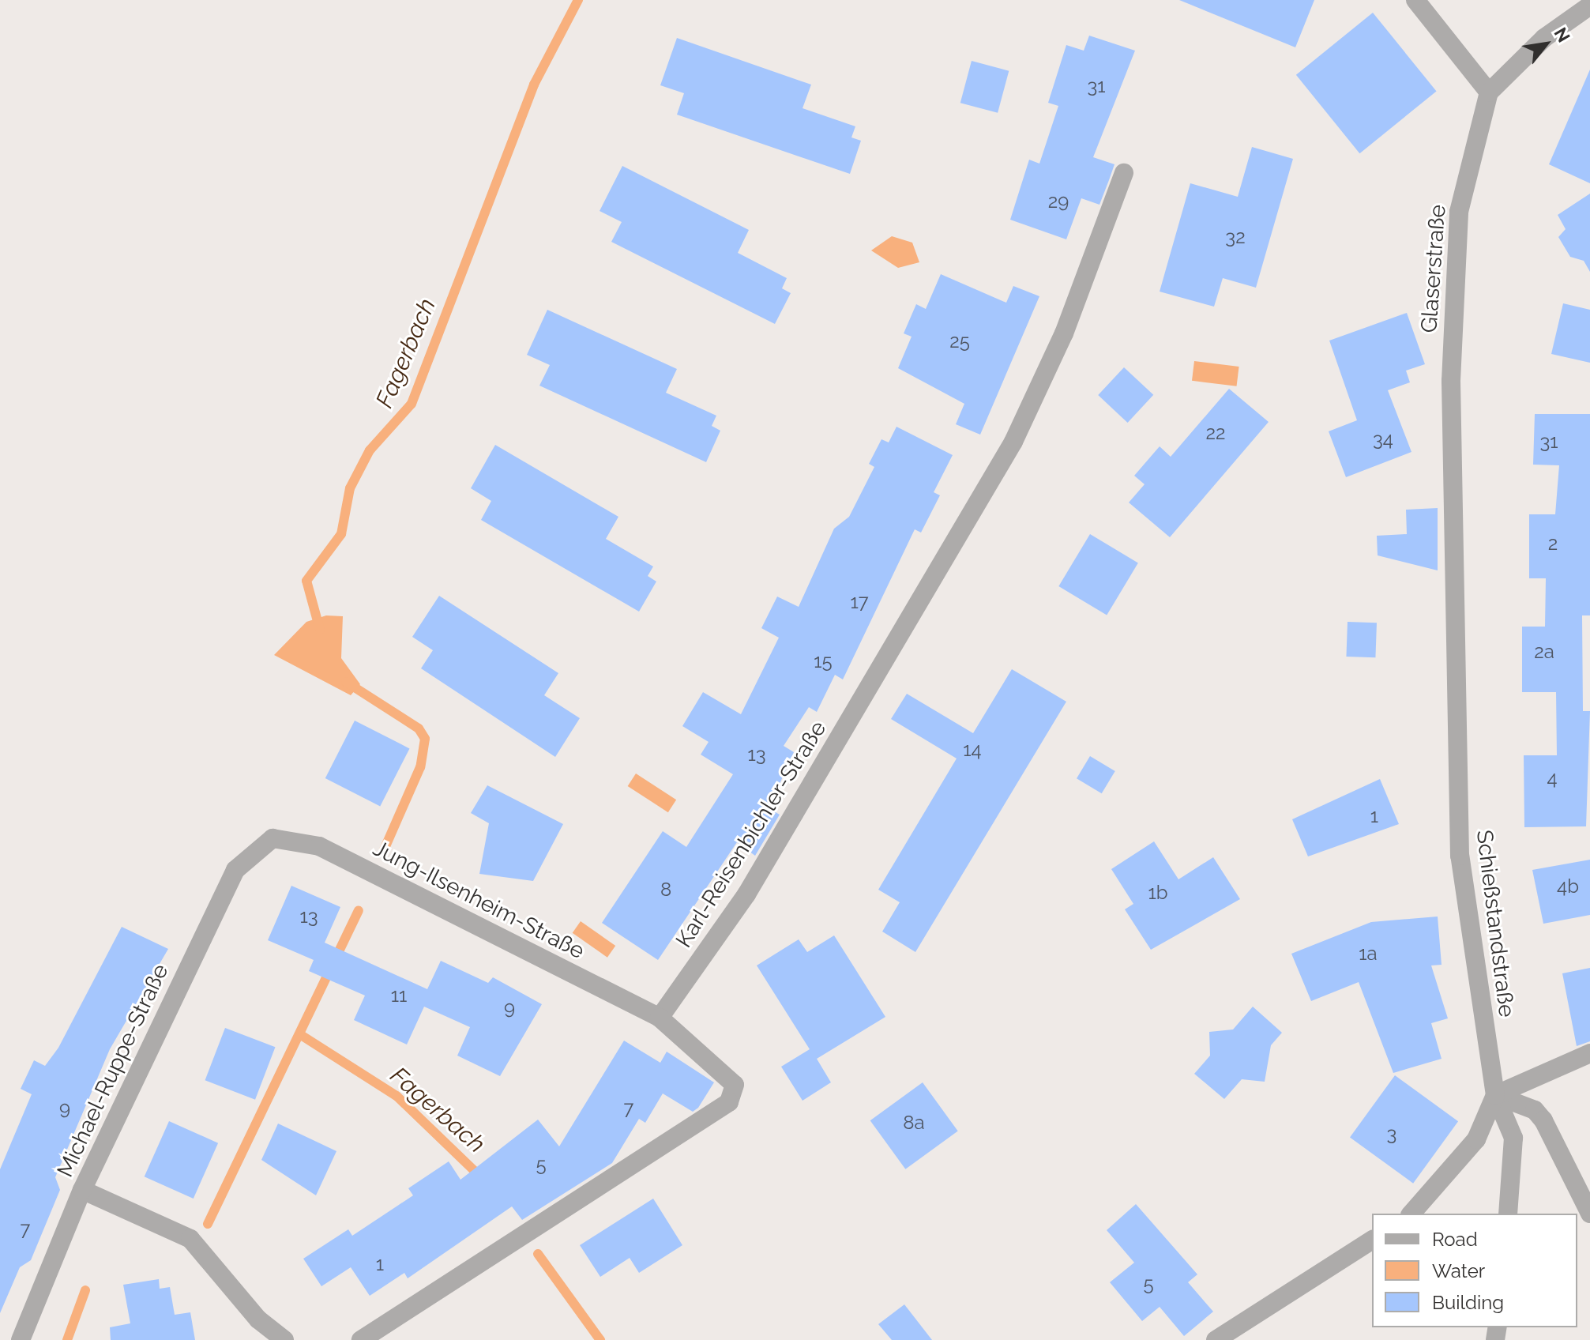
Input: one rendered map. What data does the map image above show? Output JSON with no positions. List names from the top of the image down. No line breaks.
{"streets":{"street":["Glaserstraße","Karl-Reisenbichler-Straße","Jung-Ilsenheim-Straße","Schießstandstraße","Michael-Ruppe-Straße"]},"crossings":[["Glaserstraße","Schießstandstraße"],["Karl-Reisenbichler-Straße","Jung-Ilsenheim-Straße"],["Jung-Ilsenheim-Straße","Michael-Ruppe-Straße"]],"water":["Fagerbach"],"house_numbers":["31","29","32","25","22","34","31","2","17","2a","15","14","13","4","1","4b","8","1b","13","1a","11","9","9","7","8a","3","5","7","1","5"],"legend":["Road","Water","Building"],"north":"top right"}
